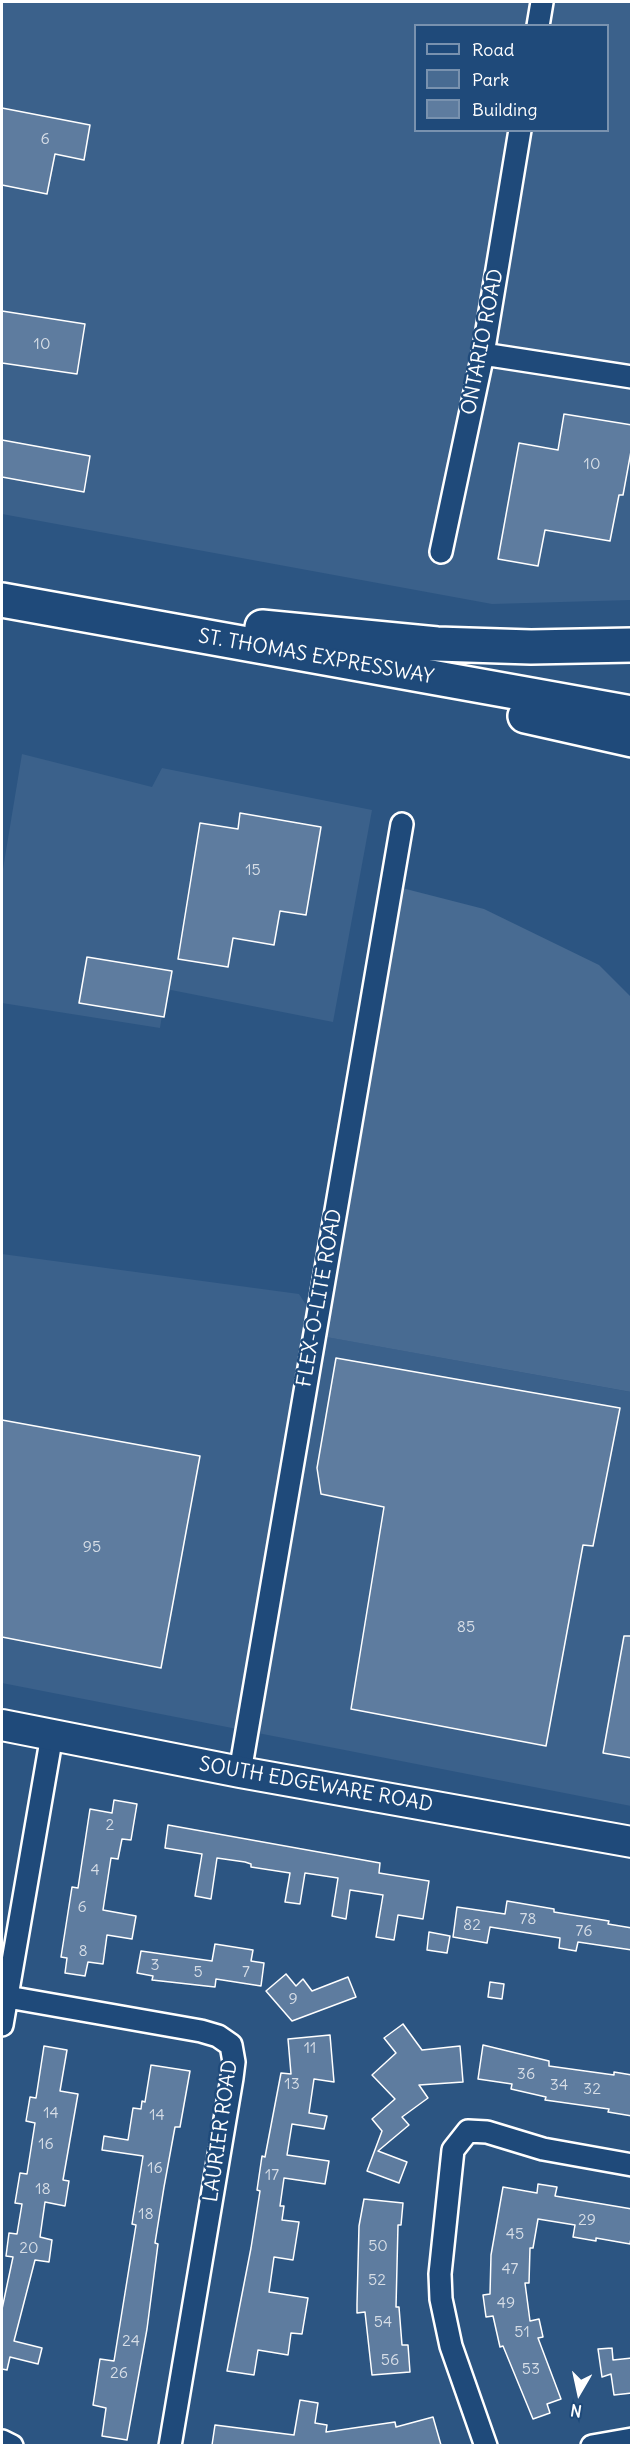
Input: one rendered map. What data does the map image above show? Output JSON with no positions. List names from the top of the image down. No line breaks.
{"streets":{"highway":["ST. THOMAS EXPRESSWAY"],"main road":["SOUTH EDGEWARE ROAD"],"street":["ONTARIO ROAD","FLEX-O-LITE ROAD","LAURIER ROAD"]},"crossings":[["FLEX-O-LITE ROAD","SOUTH EDGEWARE ROAD"]],"house_numbers":["6","10","10","15","95","85","2","4","6","78","82","76","8","3","5","7","9","11","36","13","34","32","14","14","16","16","17","18","18","29","45","50","20","47","52","49","54","51","24","56","53","26"],"legend":["Road","Park","Building"],"north":"bottom"}
